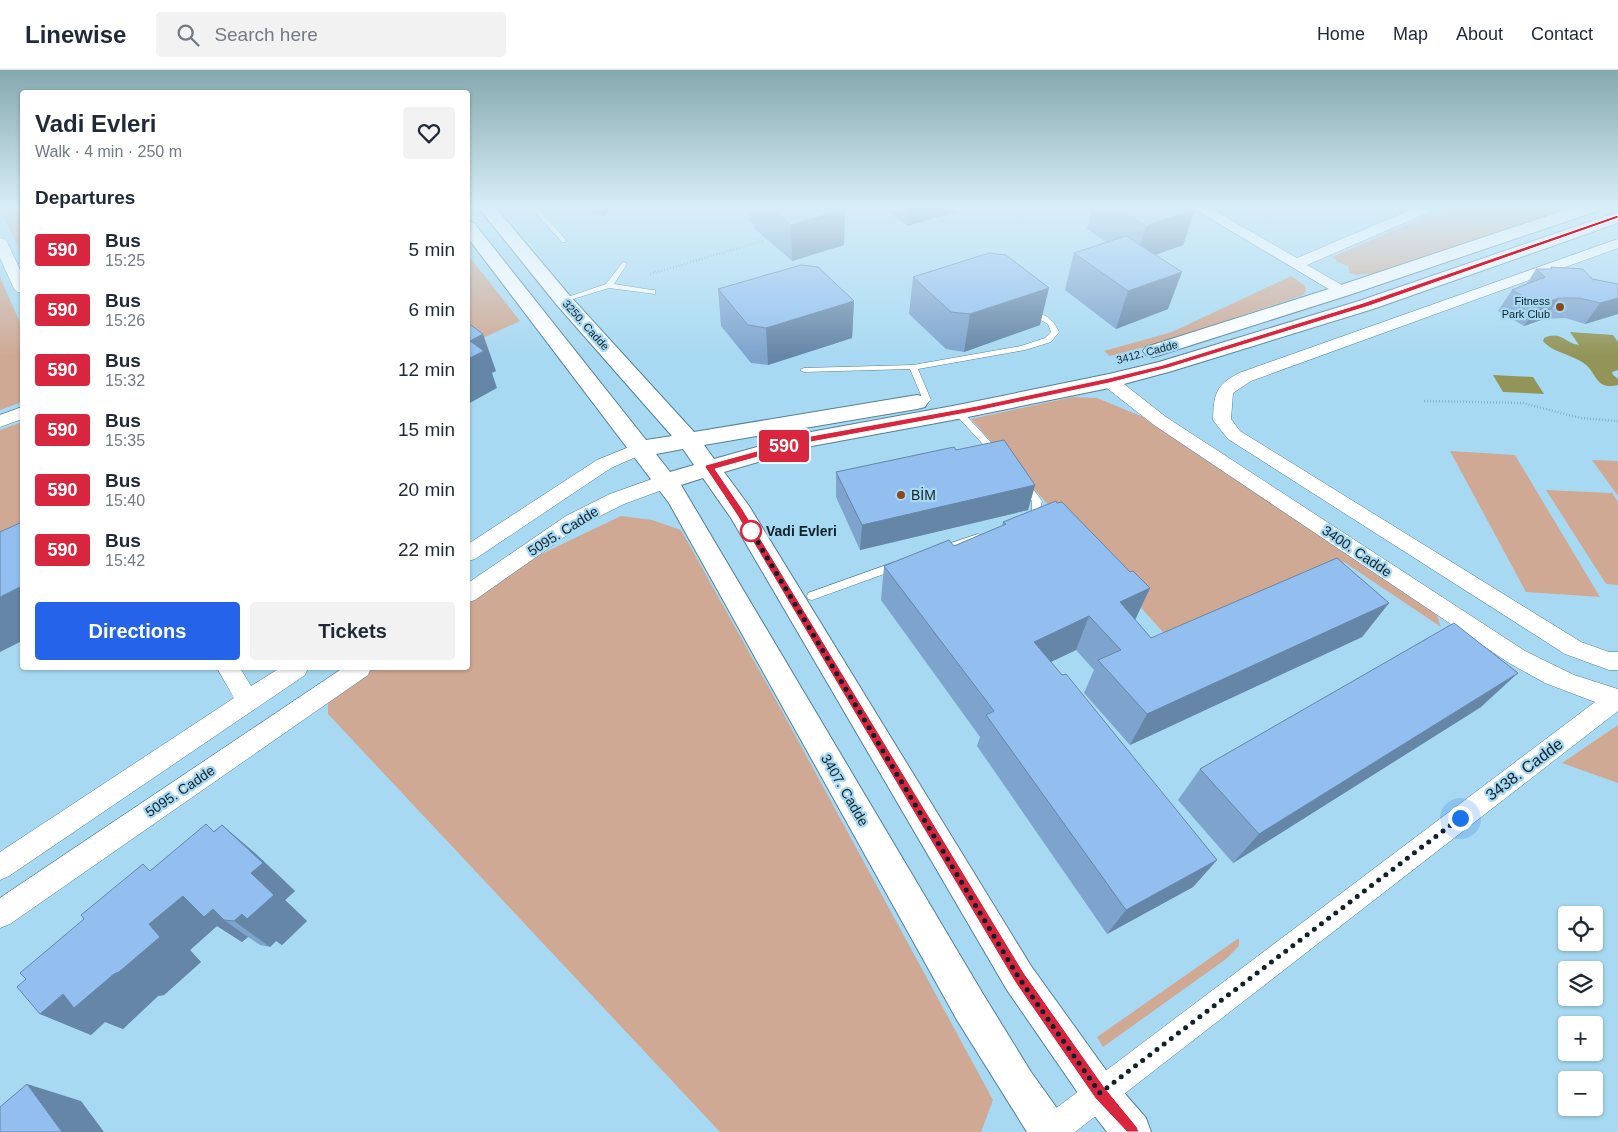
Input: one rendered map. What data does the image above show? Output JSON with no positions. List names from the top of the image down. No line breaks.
{"streets":{"street":["3250. Cadde","3412. Cadde","5095. Cadde","3400. Cadde","3438. Cadde","3407. Cadde"]},"crossings":[["3250. Cadde","3412. Cadde"],["3412. Cadde","5095. Cadde"],["3412. Cadde","3400. Cadde"],["3412. Cadde","3407. Cadde"],["5095. Cadde","3407. Cadde"],["3400. Cadde","3438. Cadde"],["3438. Cadde","3407. Cadde"]],"places":["Fitness Park Club","BİM","Vadi Evleri"],"lines":["bus line 590"],"page":{"header":"Linewise","search":"Search here","nav":["Home","Map","About","Contact"],"on_map":"590","heading":[["Vadi Evleri","Walk · 4 min · 250 m"],"Departures"],"list":[{"mark":"590","name":"Bus","note":"15:25","value":"5 min"},{"mark":"590","name":"Bus","note":"15:26","value":"6 min"},{"mark":"590","name":"Bus","note":"15:32","value":"12 min"},{"mark":"590","name":"Bus","note":"15:35","value":"15 min"},{"mark":"590","name":"Bus","note":"15:40","value":"20 min"},{"mark":"590","name":"Bus","note":"15:42","value":"22 min"}],"buttons":["Directions","Tickets"],"map_buttons":["+","−"]}}
